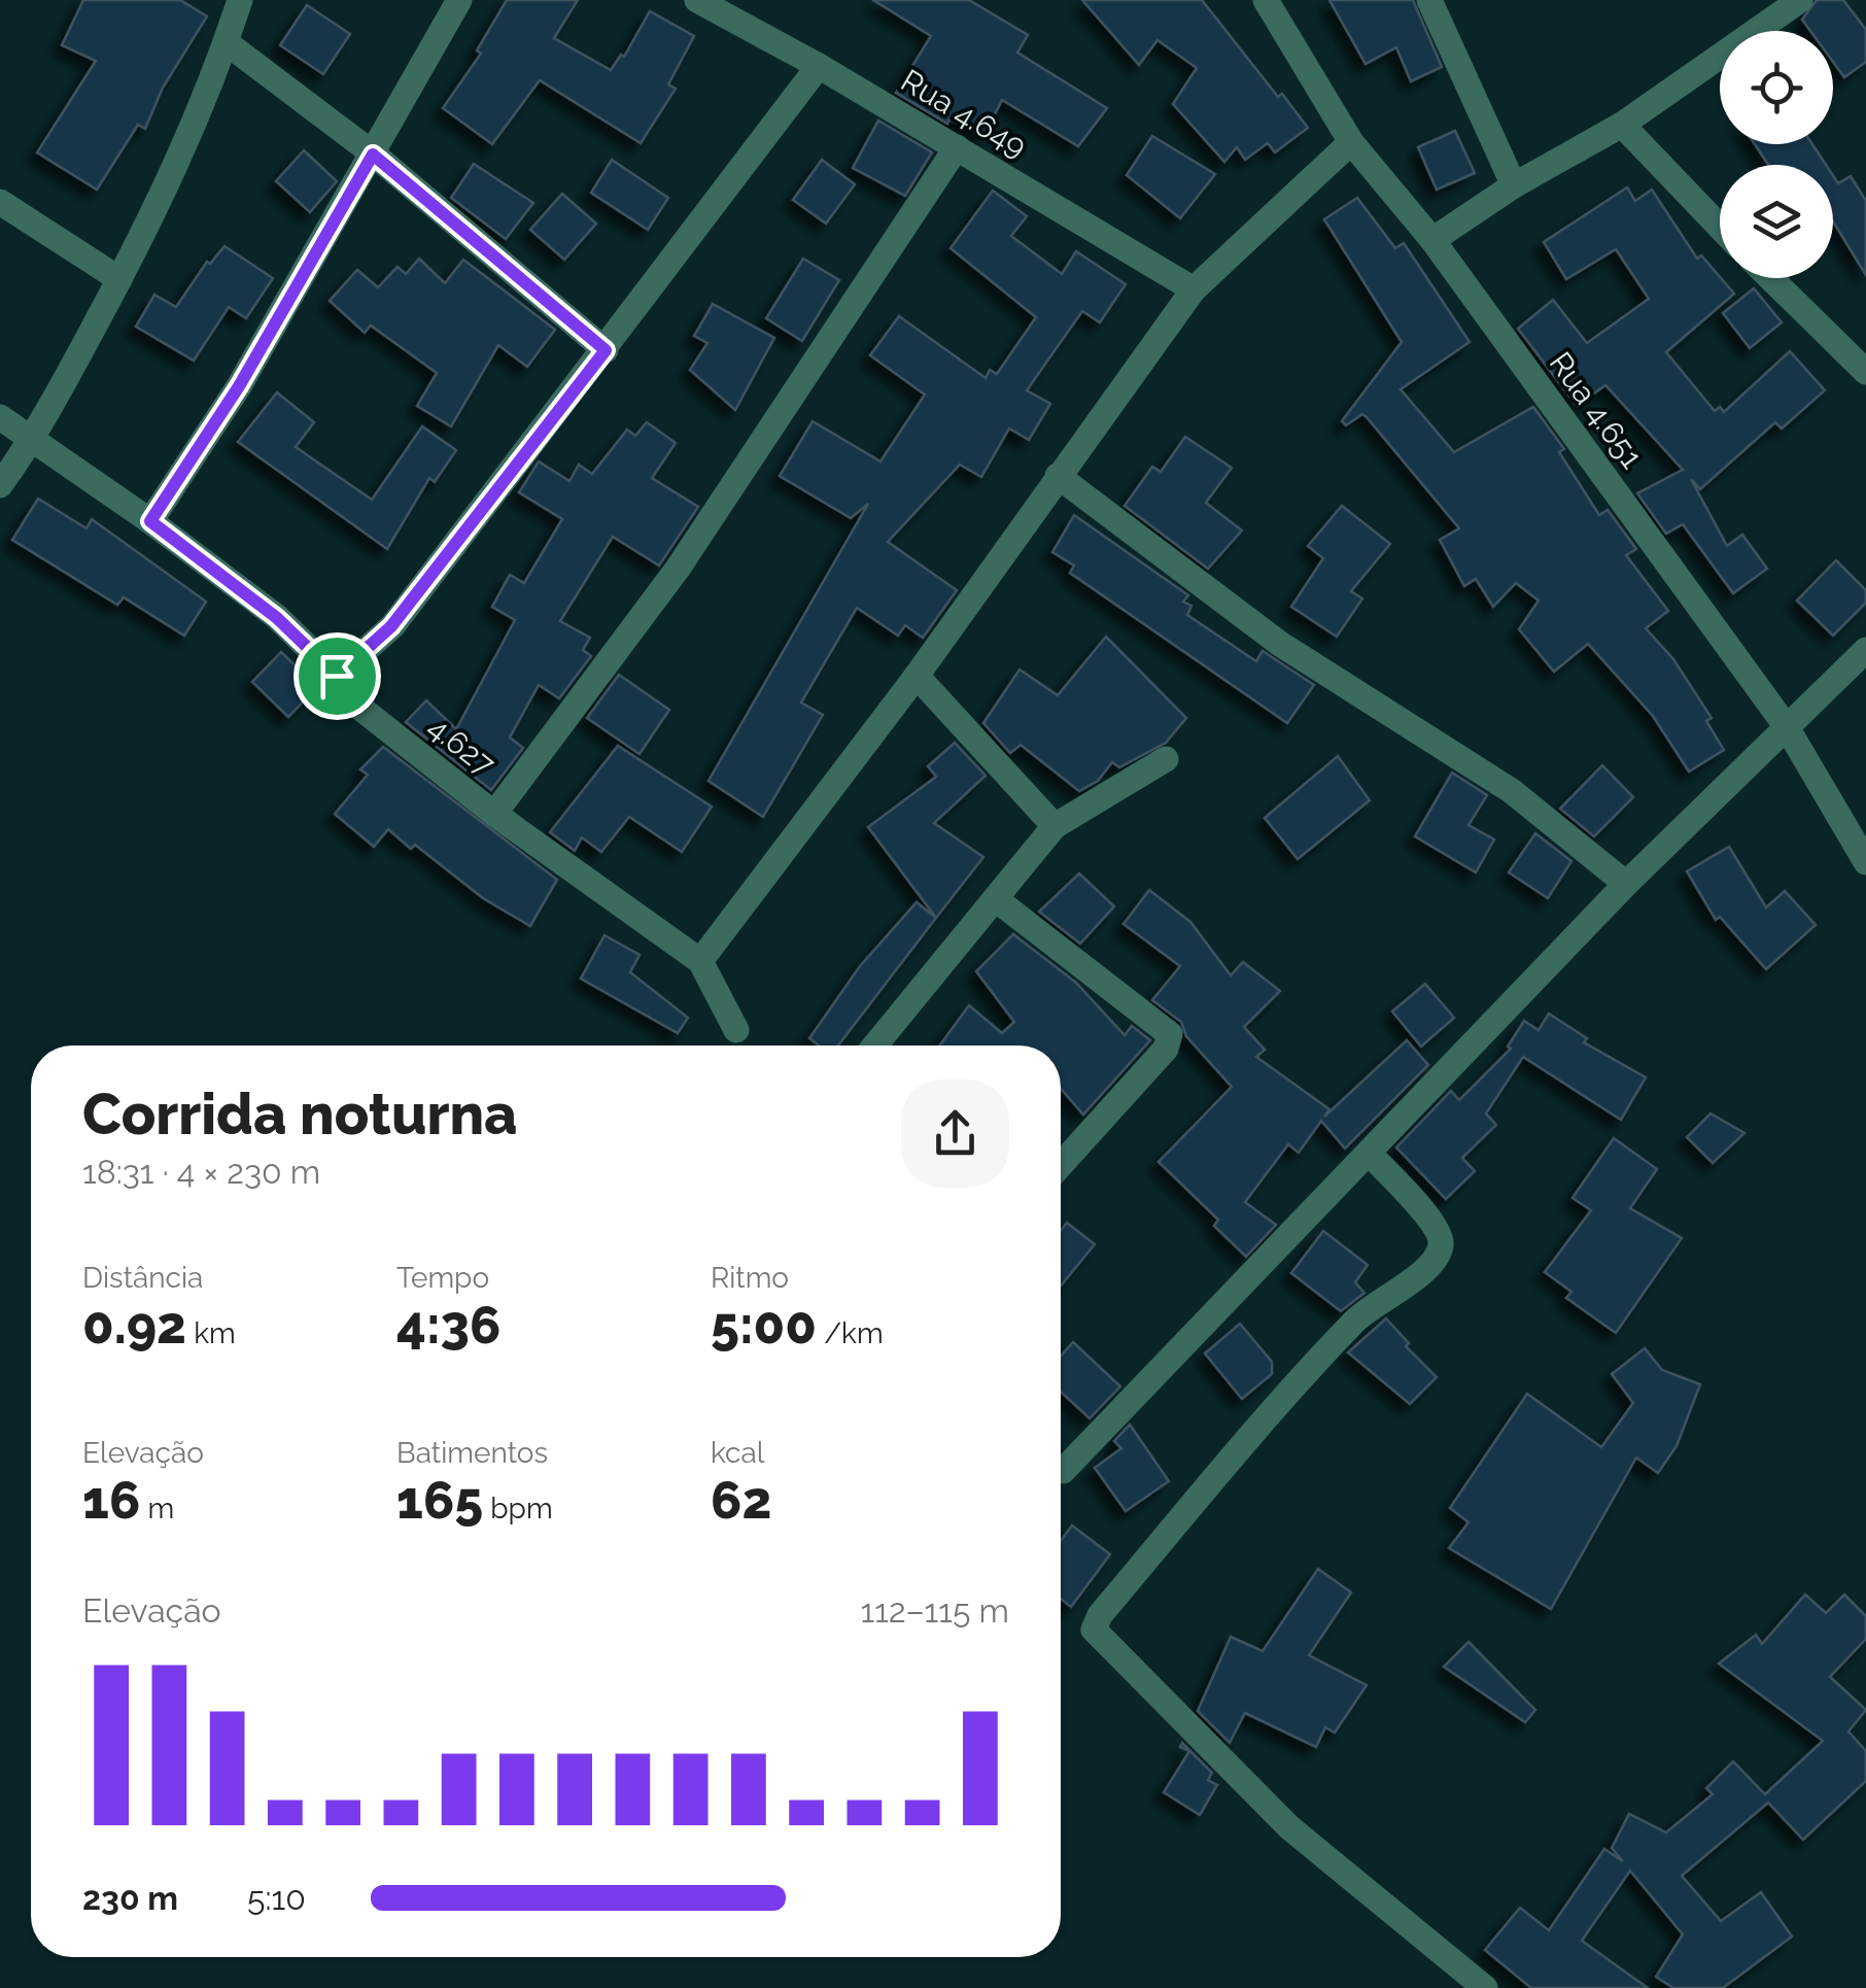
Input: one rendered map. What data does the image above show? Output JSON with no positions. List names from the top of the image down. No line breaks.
{"streets":{"street":["Rua 4.649","Rua 4.651","4.627"]},"page":{"heading":["Corrida noturna","18:31 · 4 × 230 m"],"stats":[["Distância","0.92 km"],["Tempo","4:36"],["Ritmo","5:00 /km"],["Elevação","16 m"],["Batimentos","165 bpm"],["kcal","62"]],"chart":["Elevação","112–115 m"],"list":[{"name":"230 m","note":"5:10"}]}}
